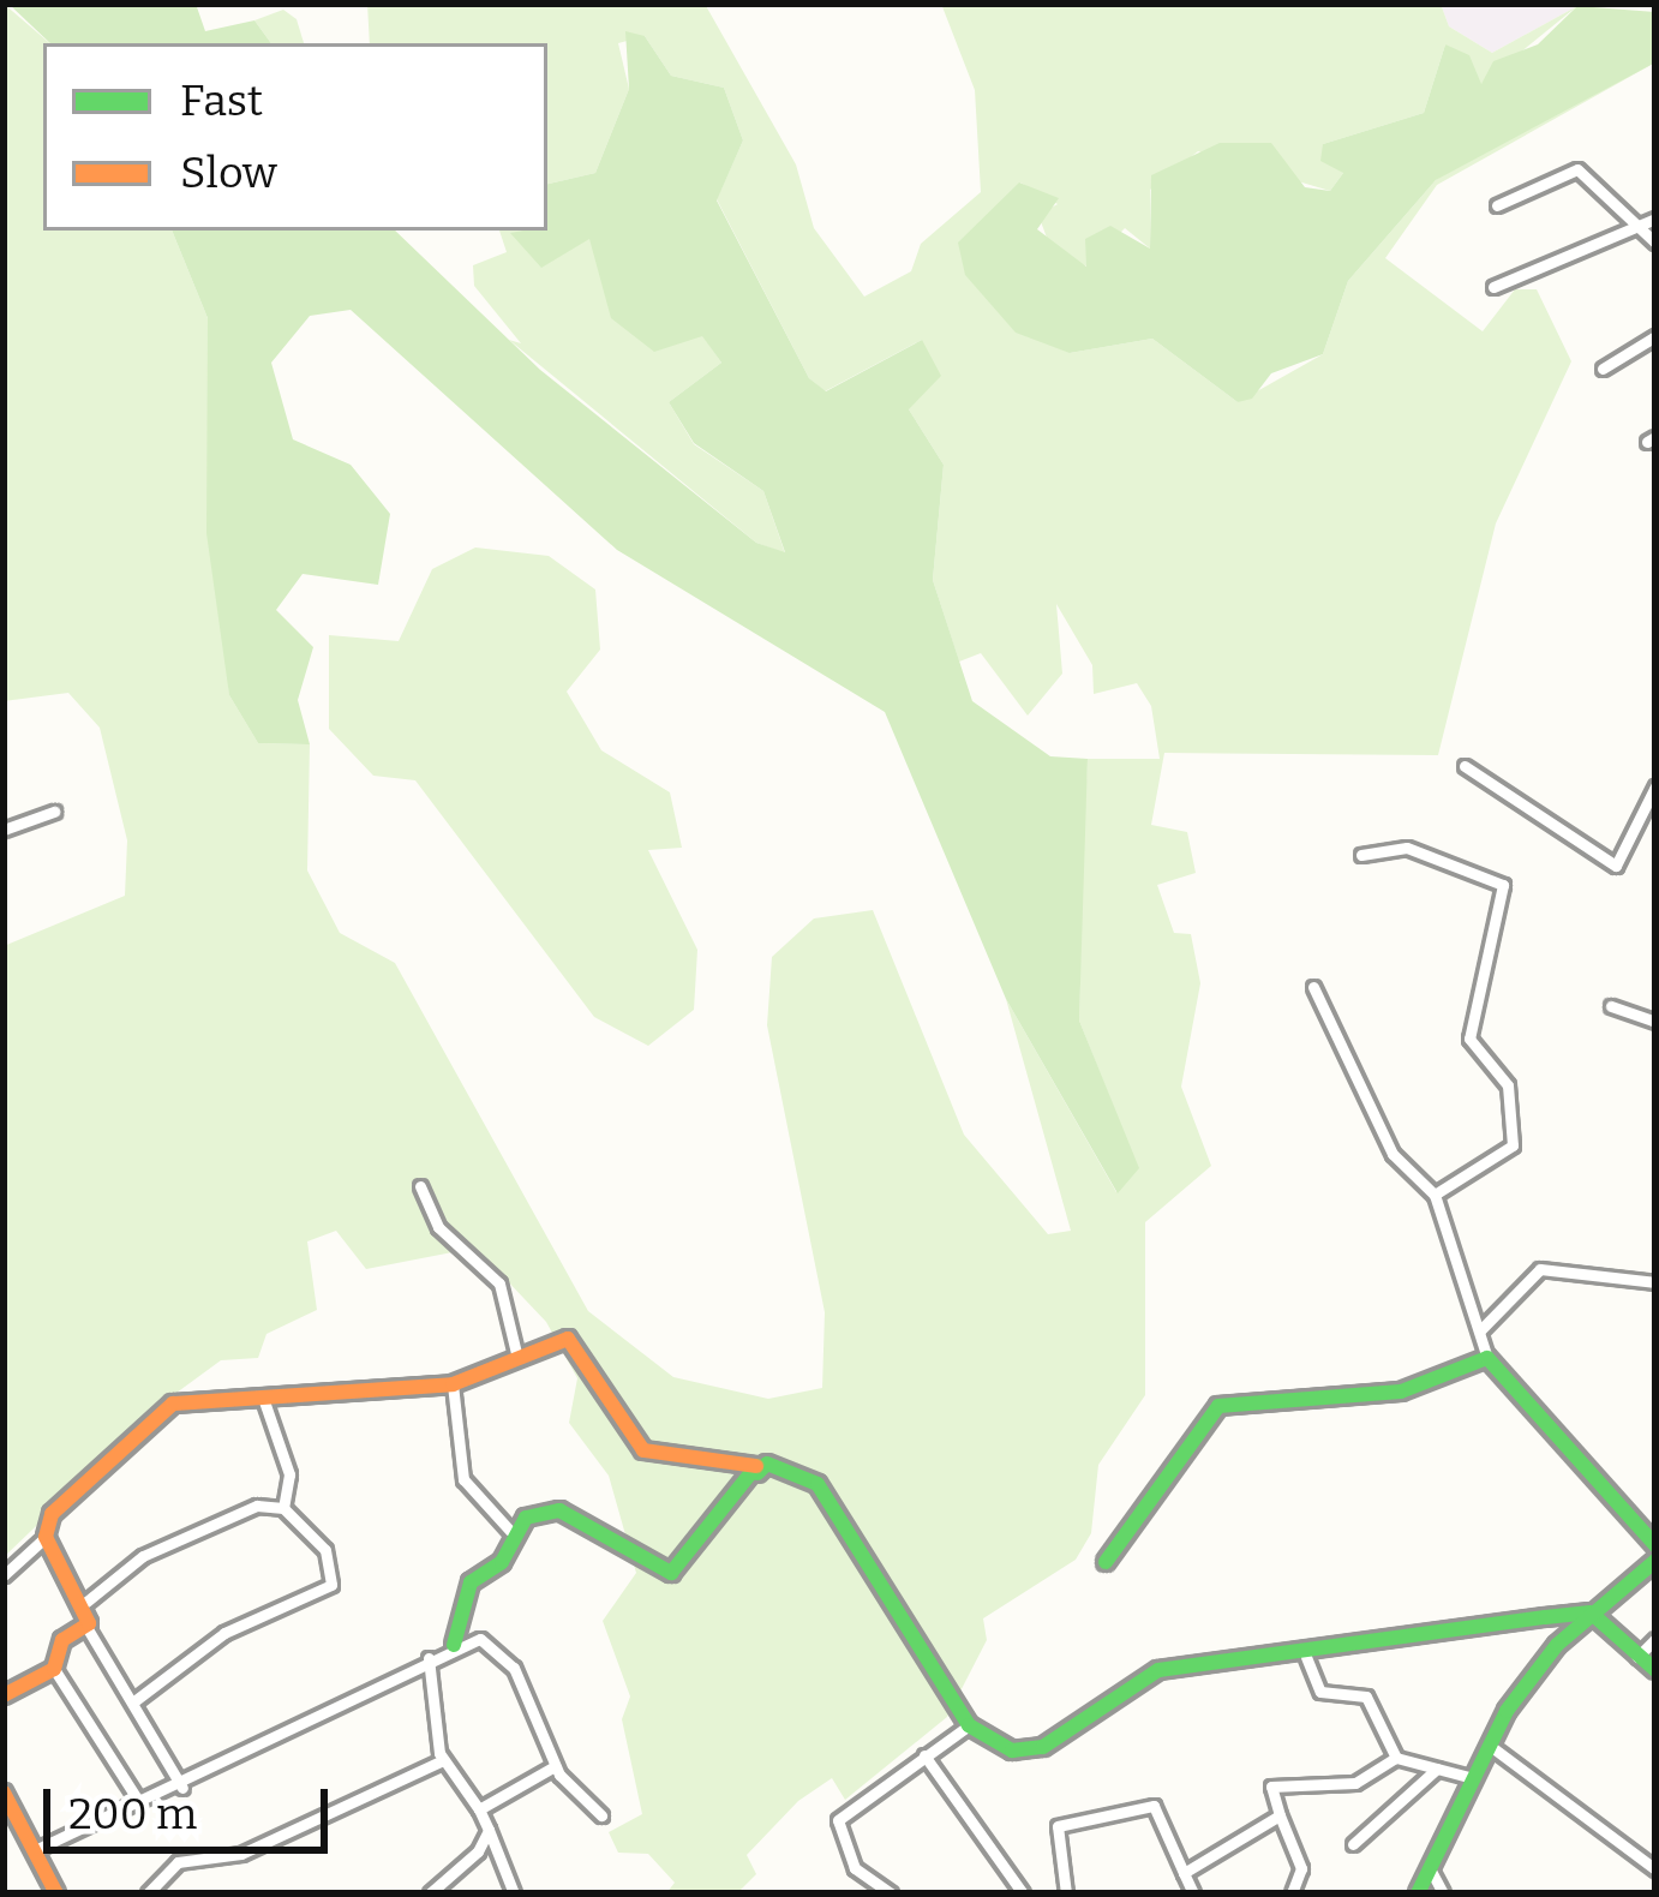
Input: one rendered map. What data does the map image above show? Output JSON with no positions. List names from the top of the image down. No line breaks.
{"legend":["Fast","Slow"],"scale_bar":"200 m"}
